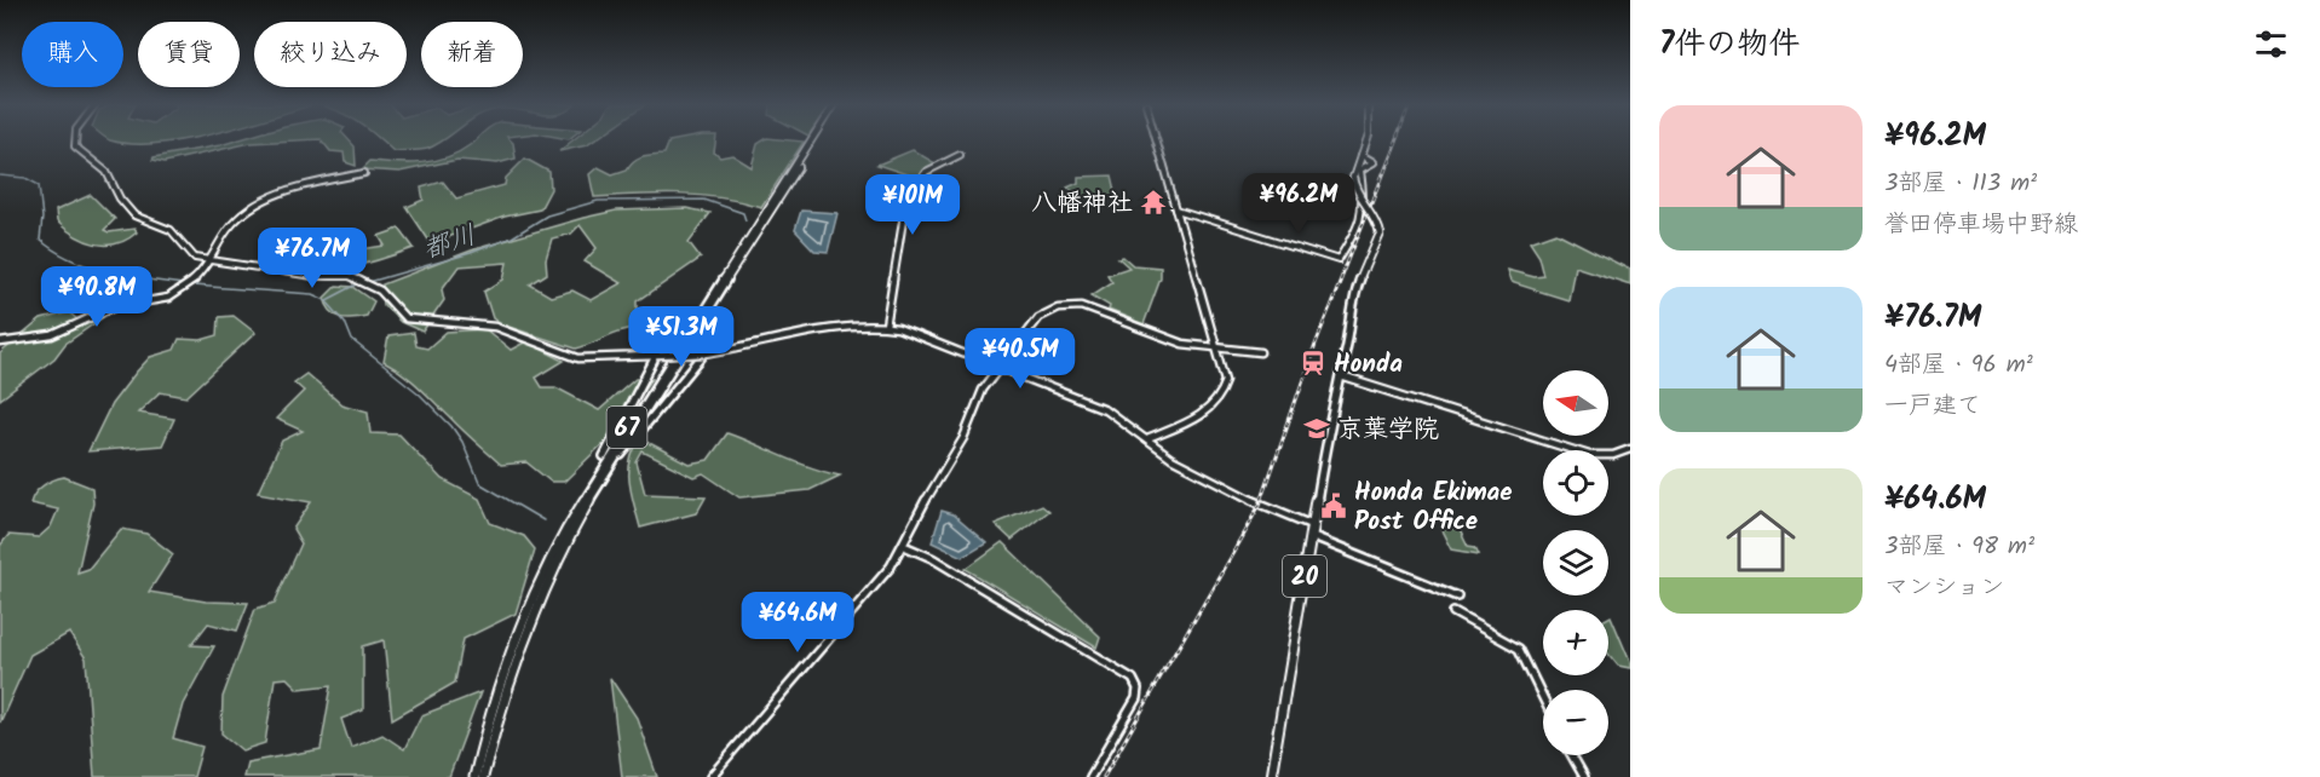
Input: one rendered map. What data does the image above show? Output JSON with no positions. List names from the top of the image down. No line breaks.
{"streets":{"main road":["67","20"]},"water":["都川"],"places":{"temple":["八幡神社"],"station":["Honda"],"school or university":["京葉学院"],"public building":["Honda Ekimae Post Office"]},"north":"left","page":{"heading":"7件の物件","chip":["購入","賃貸","絞り込み","新着"],"list":[{"name":"¥96.2M","note":"3部屋 · 113 m² · 誉田停車場中野線"},{"name":"¥76.7M","note":"4部屋 · 96 m² · 一戸建て"},{"name":"¥64.6M","note":"3部屋 · 98 m² · マンション"}],"price":["¥96.2M","¥101M","¥76.7M","¥90.8M","¥51.3M","¥40.5M","¥64.6M"],"map_buttons":["+","−"]}}
